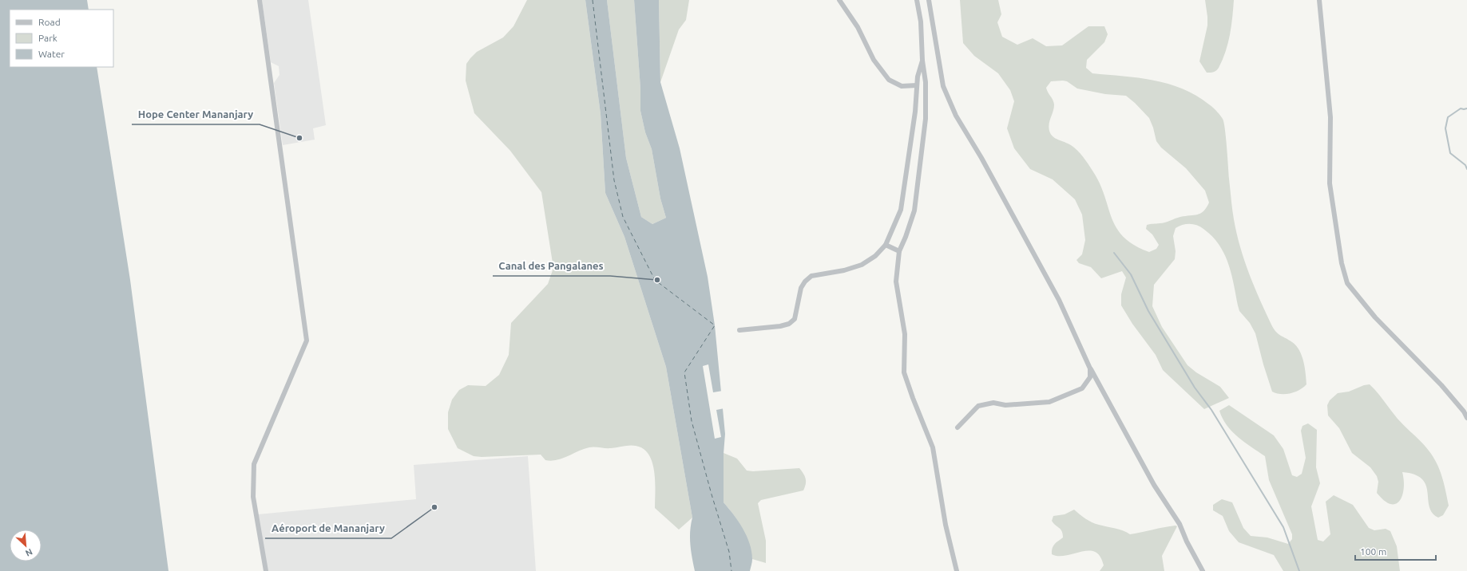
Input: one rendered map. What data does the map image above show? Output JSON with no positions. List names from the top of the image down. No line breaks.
{"places":["Hope Center Mananjary","Canal des Pangalanes","Aéroport de Mananjary"],"legend":["Road","Park","Water"],"scale_bar":"100 m","north":"bottom right"}
